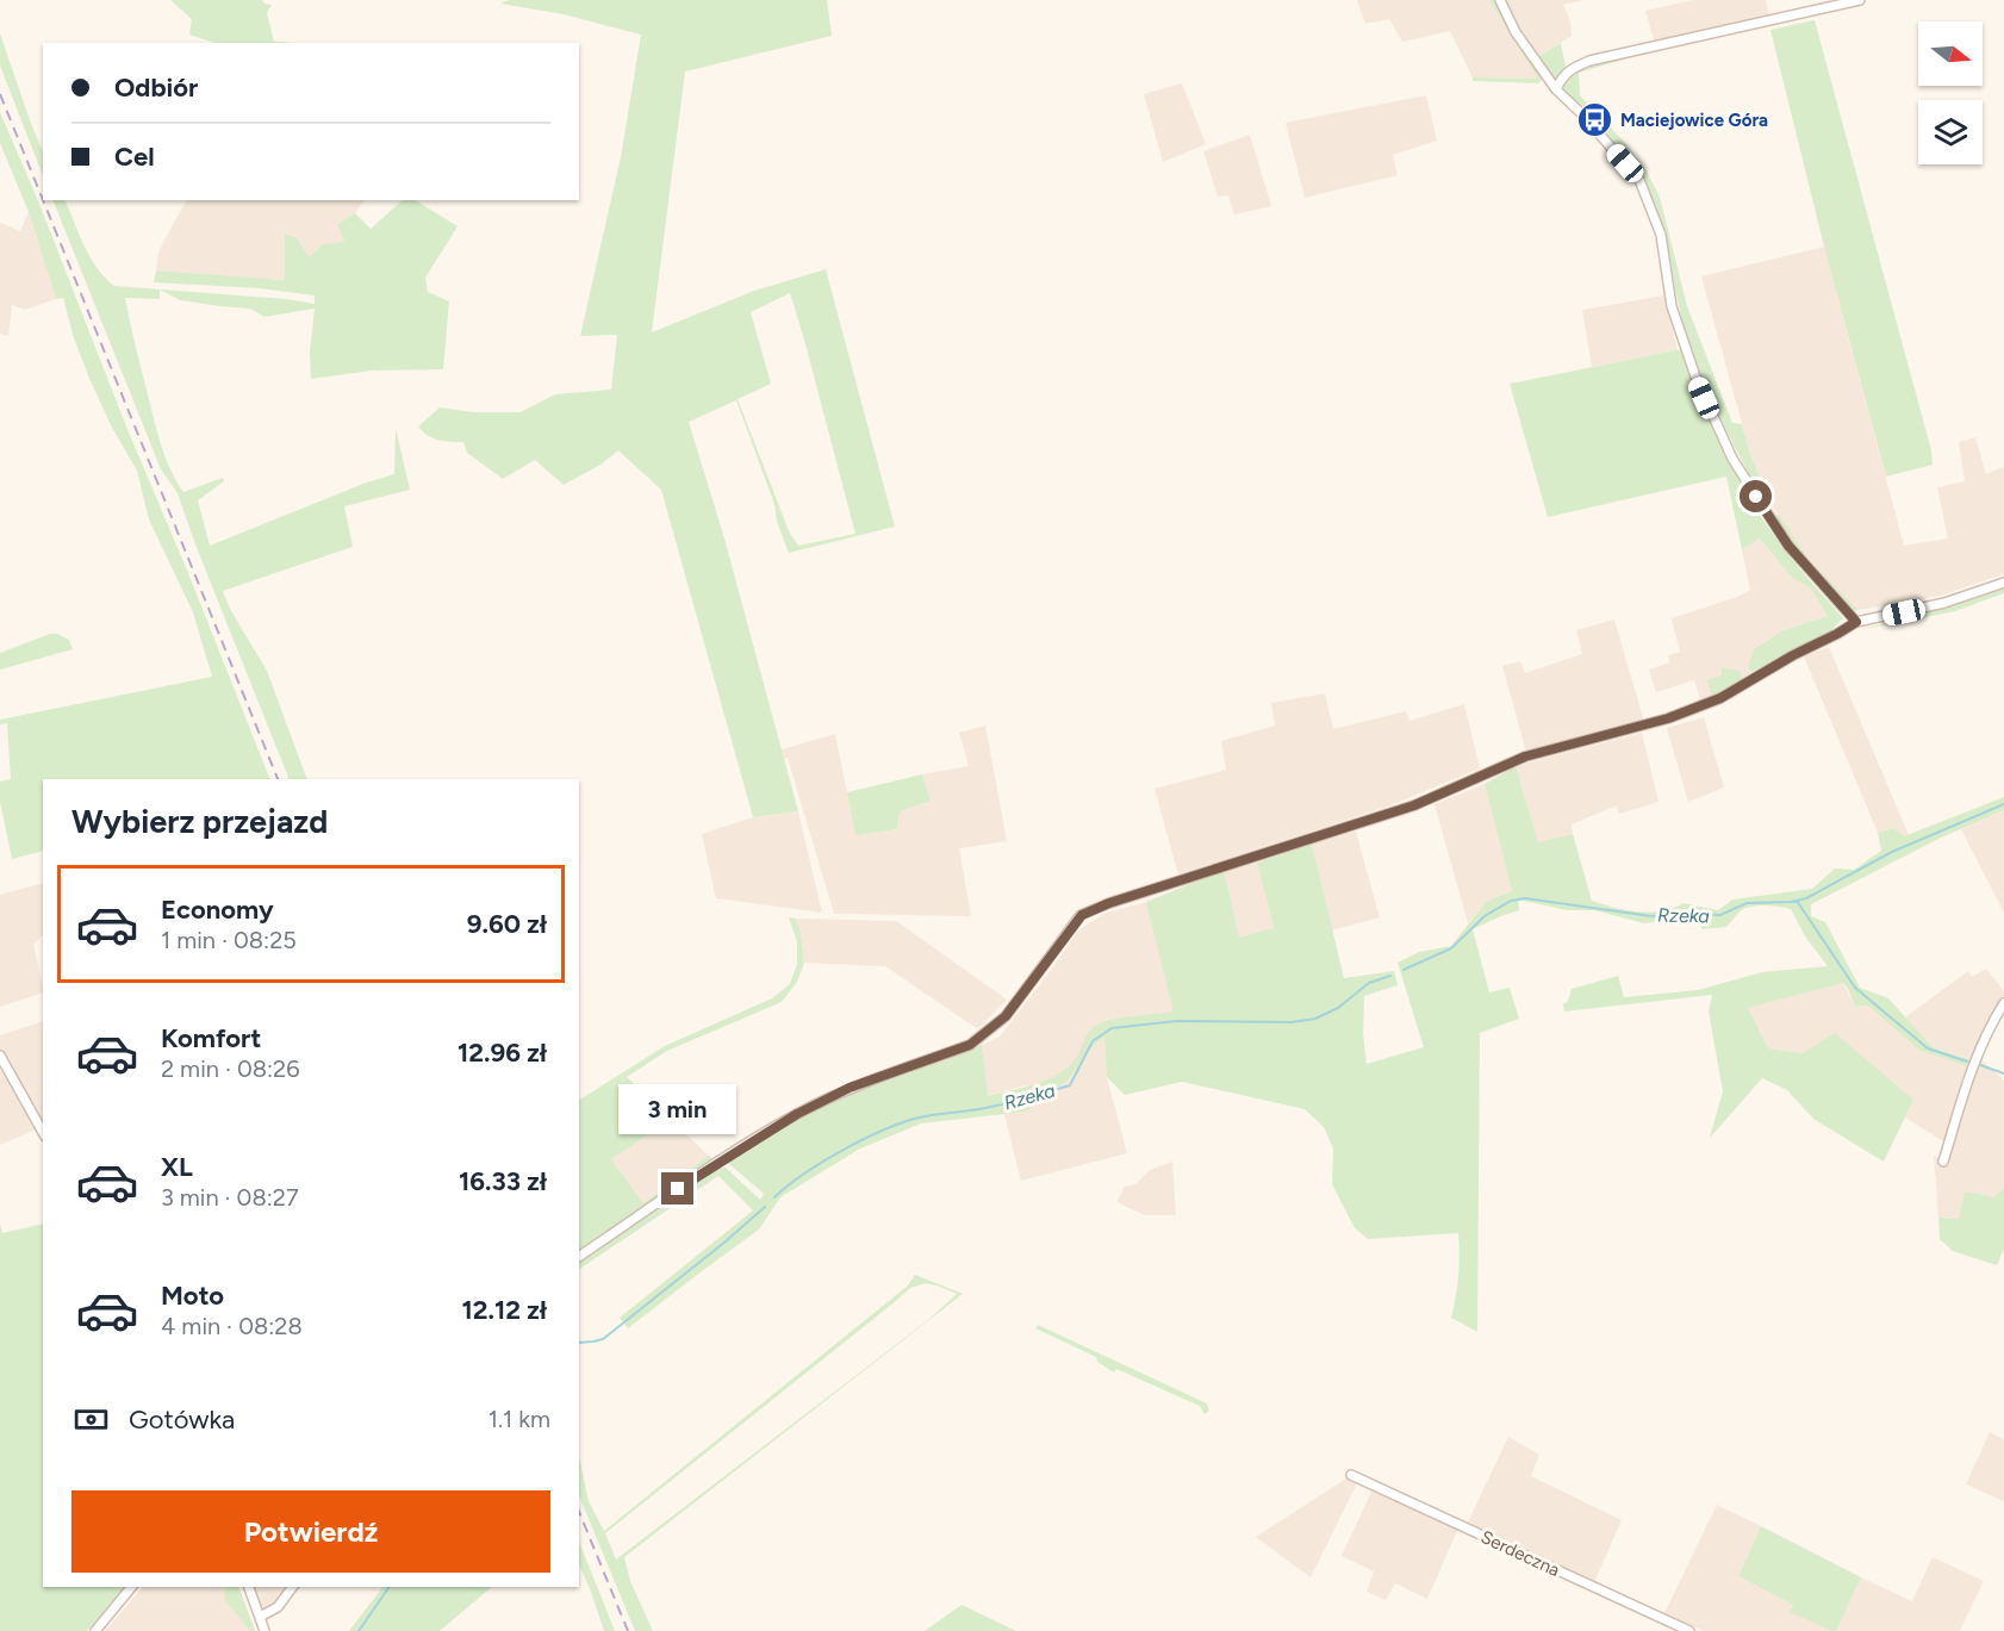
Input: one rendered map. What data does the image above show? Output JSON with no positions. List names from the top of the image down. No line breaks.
{"streets":{"street":["Serdeczna"]},"water":["Rzeka"],"places":{"bus stop":["Maciejowice Góra"]},"north":"right","page":{"banner":["Odbiór","Cel"],"heading":"Wybierz przejazd","list":[{"name":"Economy","note":"1 min · 08:25","value":"9.60 zł"},{"name":"Komfort","note":"2 min · 08:26","value":"12.96 zł"},{"name":"XL","note":"3 min · 08:27","value":"16.33 zł"},{"name":"Moto","note":"4 min · 08:28","value":"12.12 zł"}],"bubble":"3 min","pay":["Gotówka","1.1 km"],"buttons":"Potwierdź"}}
